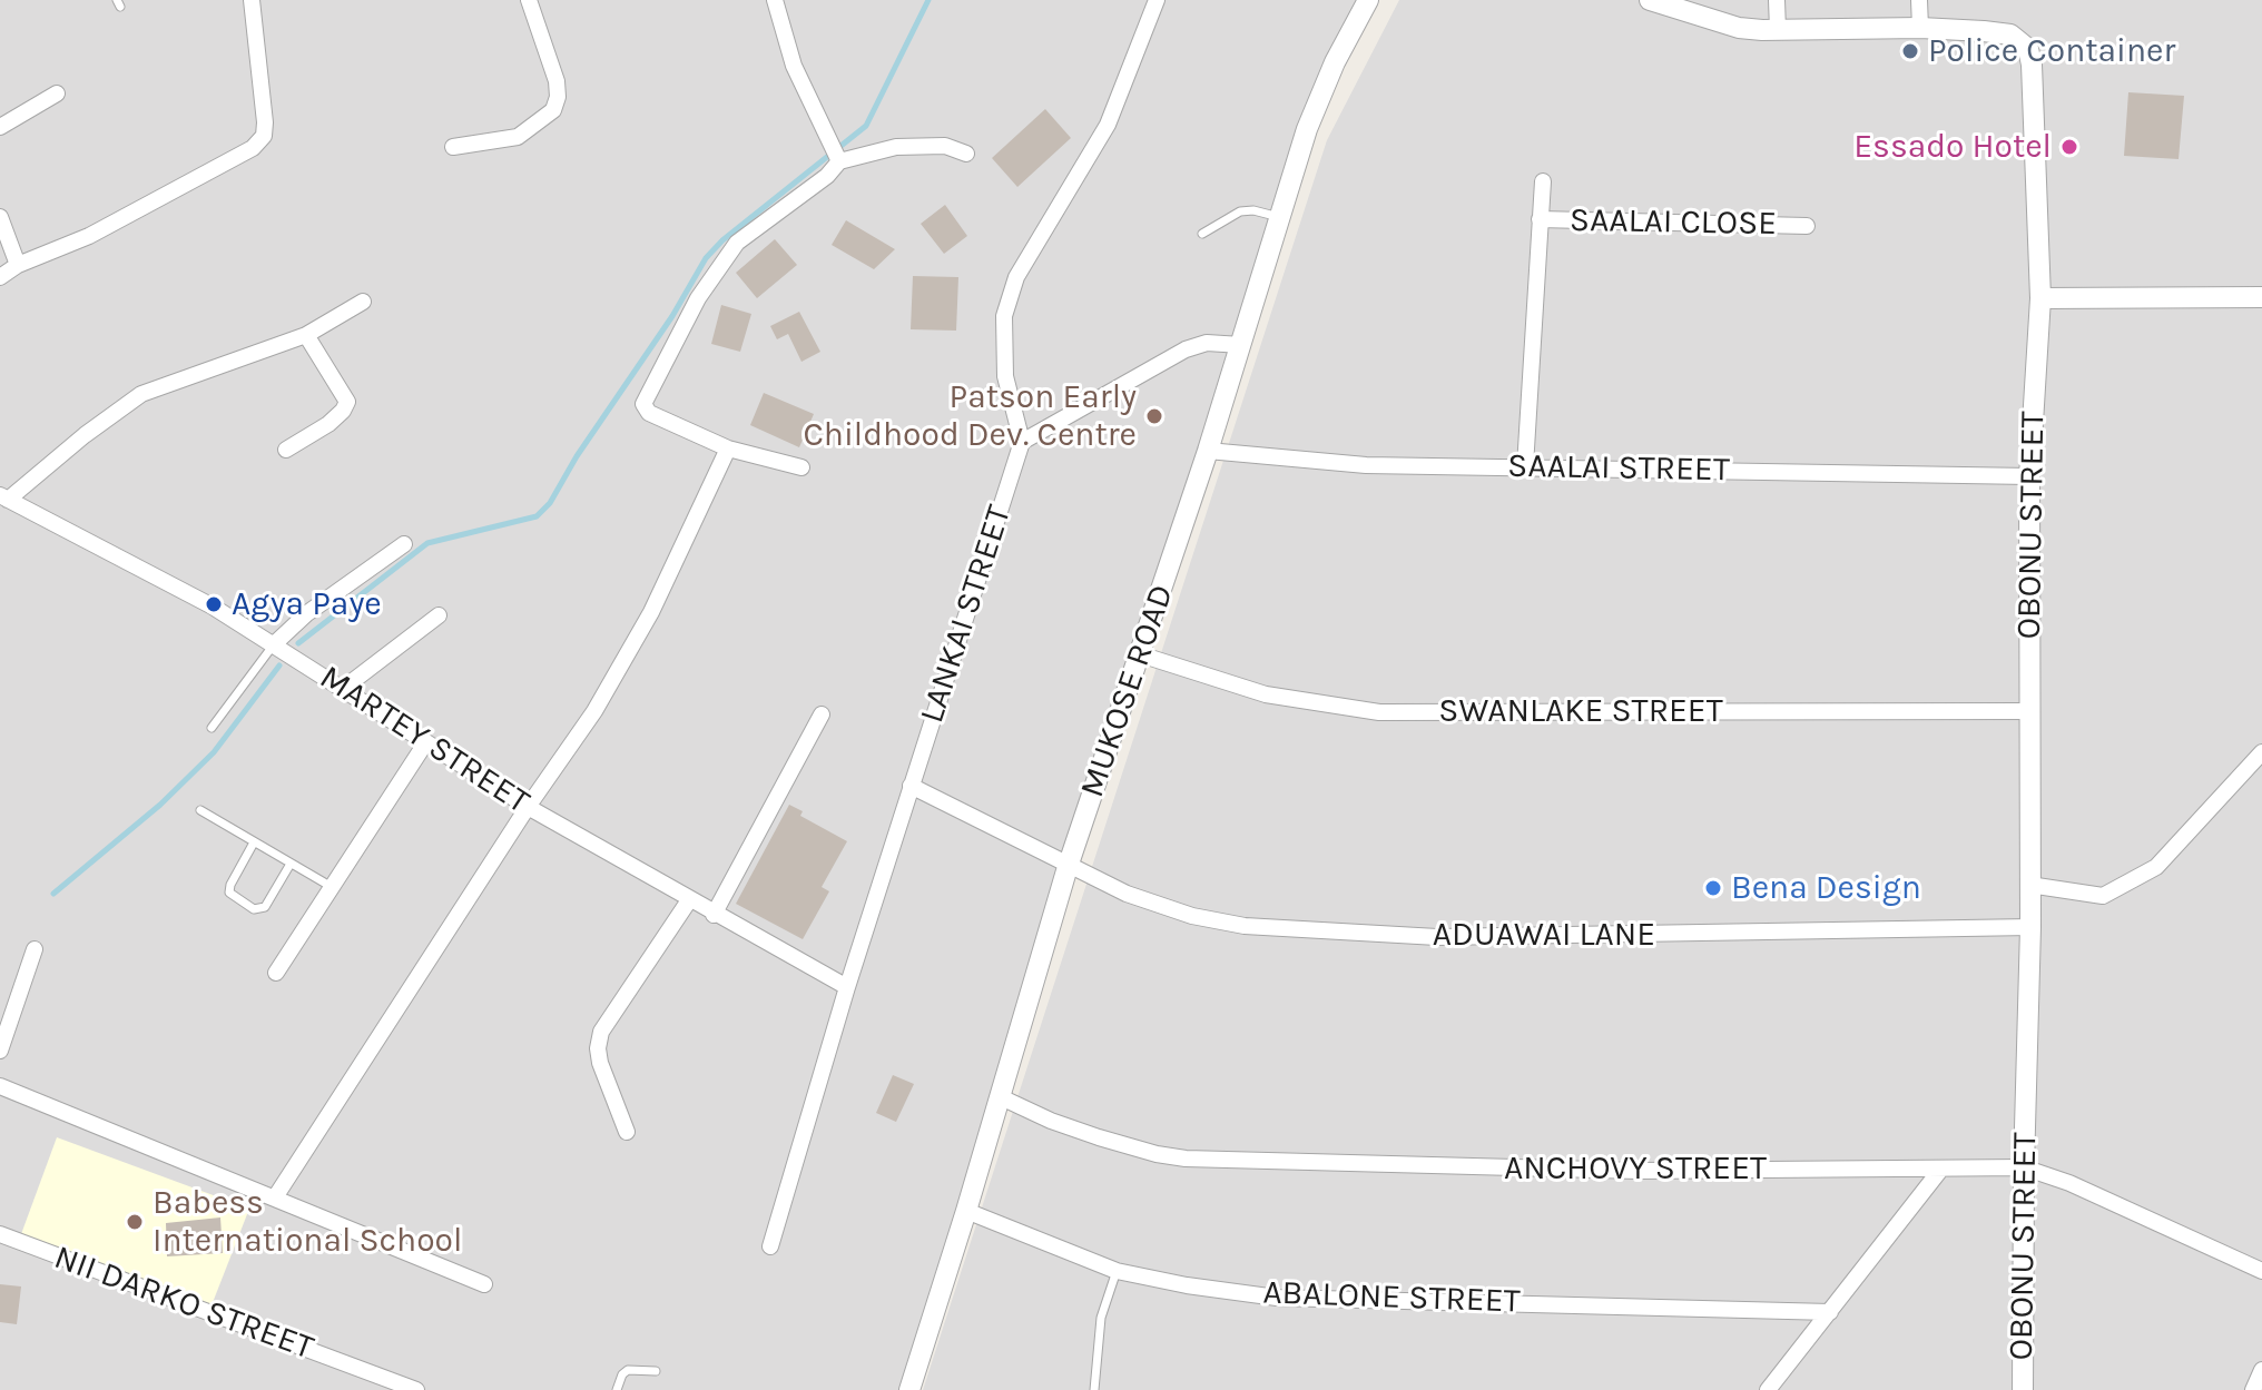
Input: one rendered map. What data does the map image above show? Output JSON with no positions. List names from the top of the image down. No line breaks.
{"streets":{"street":["SAALAI CLOSE","SAALAI STREET","OBONU STREET","LANKAI STREET","MUKOSE ROAD","SWANLAKE STREET","MARTEY STREET","ADUAWAI LANE","ANCHOVY STREET","ABALONE STREET","NII DARKO STREET"]},"crossings":[["SAALAI CLOSE","SAALAI STREET"],["SAALAI STREET","OBONU STREET"],["SAALAI STREET","MUKOSE ROAD"],["OBONU STREET","SWANLAKE STREET"],["OBONU STREET","ADUAWAI LANE"],["OBONU STREET","ANCHOVY STREET"],["LANKAI STREET","MARTEY STREET"],["LANKAI STREET","ADUAWAI LANE"],["MUKOSE ROAD","SWANLAKE STREET"],["MUKOSE ROAD","ADUAWAI LANE"],["MUKOSE ROAD","ANCHOVY STREET"],["MUKOSE ROAD","ABALONE STREET"]],"places":["Police Container","Essado Hotel","Patson Early Childhood Dev. Centre","Agya Paye","Bena Design","Babess International School"]}
